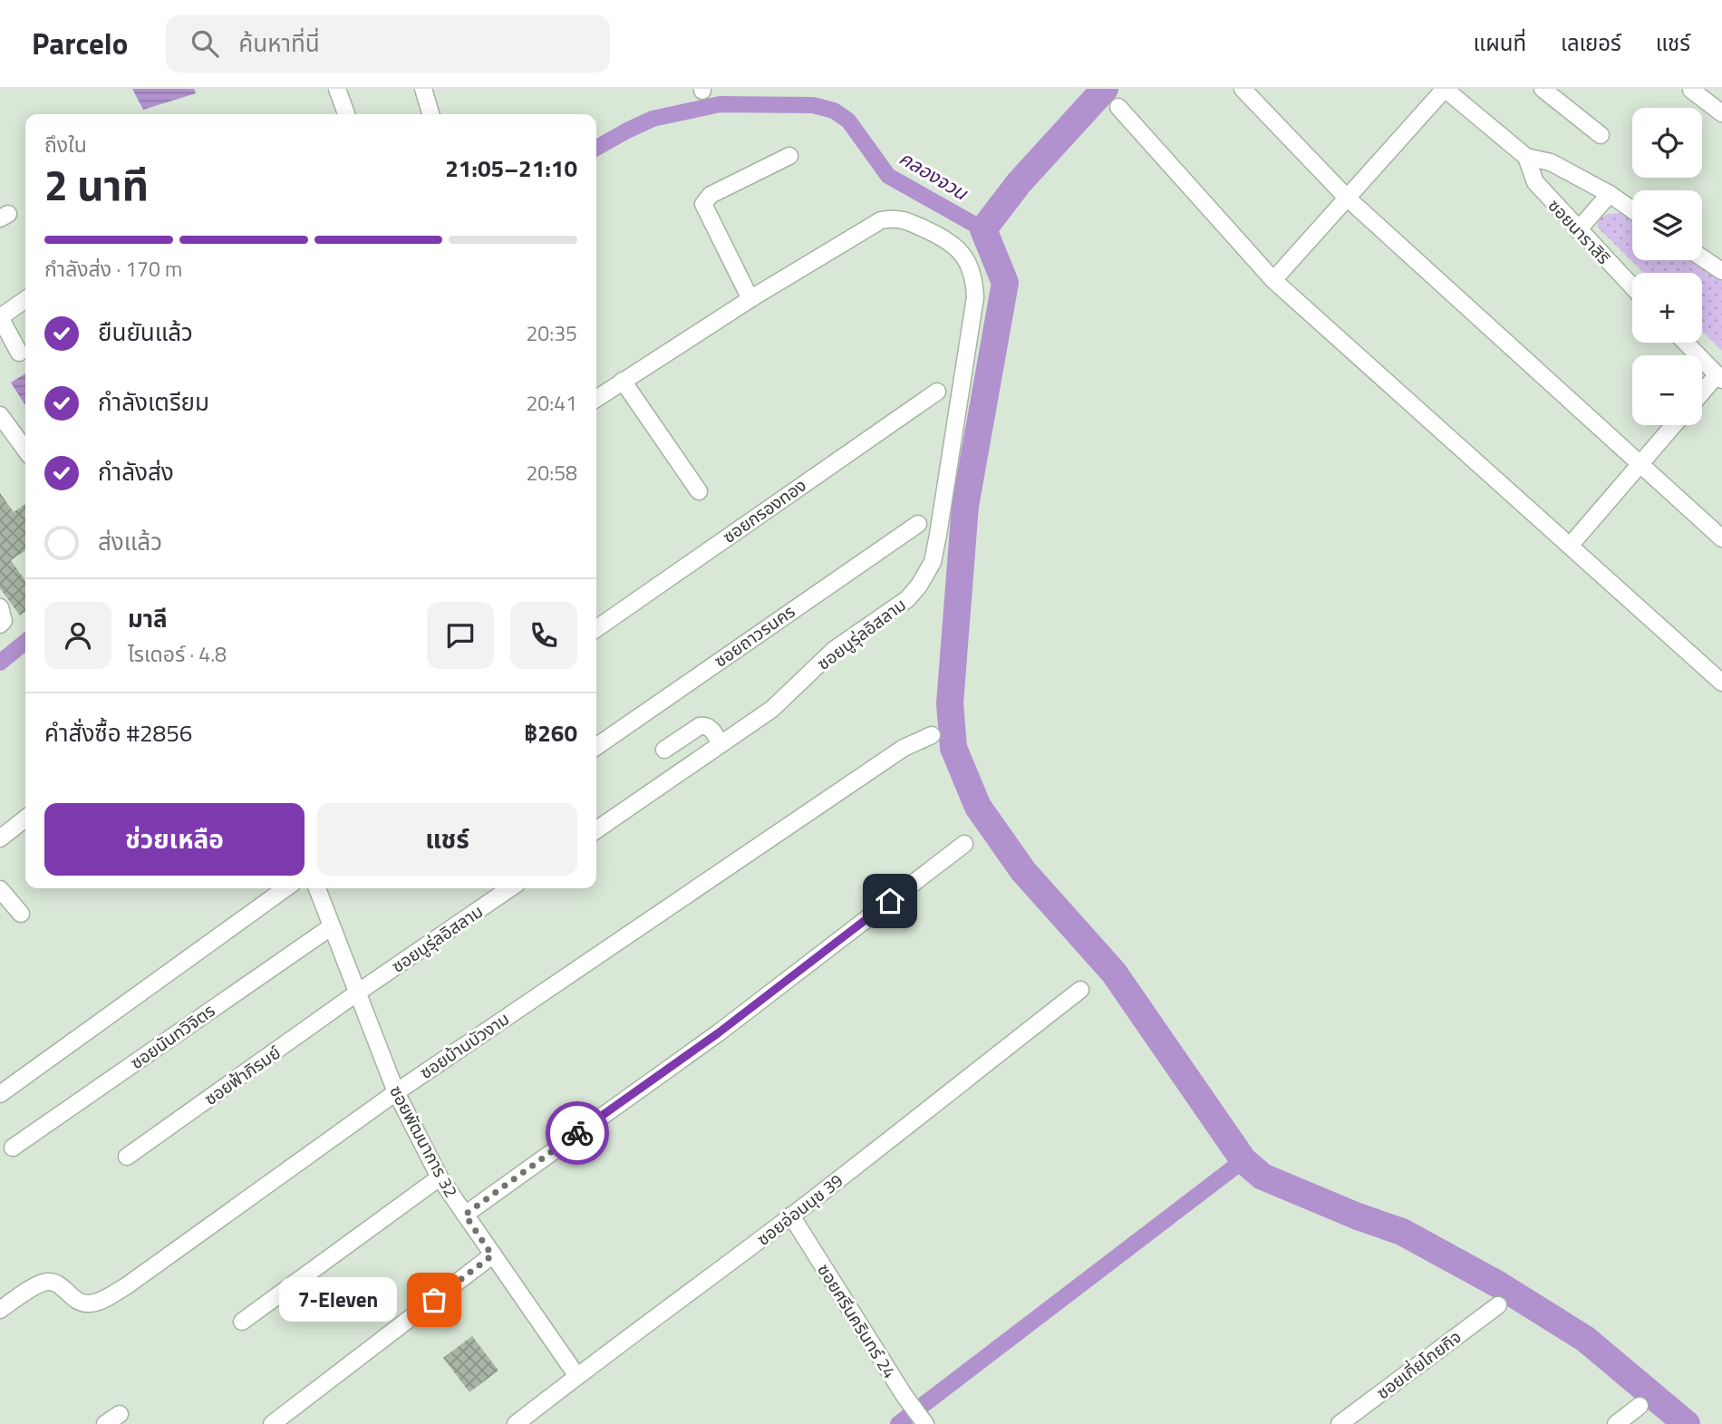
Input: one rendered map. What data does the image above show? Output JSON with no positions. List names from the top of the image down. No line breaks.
{"streets":{"street":["ซอยนาราสิริ","ซอยกรองทอง","ซอยนูรุ่ลอิสลาม","ซอยถาวรนคร","ซอยนันทวิจิตร","ซอยบ้านบัวงาม","ซอยฟ้าภิรมย์","ซอยพัฒนาการ 32","ซอยอ่อนนุช 39","ซอยศรีนครินทร์ 24","ซอยเกี่ยโกยกิจ"]},"crossings":[["ซอยนูรุ่ลอิสลาม","ซอยฟ้าภิรมย์"],["ซอยนูรุ่ลอิสลาม","ซอยพัฒนาการ 32"],["ซอยนันทวิจิตร","ซอยพัฒนาการ 32"],["ซอยบ้านบัวงาม","ซอยพัฒนาการ 32"],["ซอยฟ้าภิรมย์","ซอยพัฒนาการ 32"],["ซอยพัฒนาการ 32","ซอยอ่อนนุช 39"],["ซอยอ่อนนุช 39","ซอยศรีนครินทร์ 24"]],"water":["คลองจวน"],"places":["7-Eleven"],"page":{"header":"Parcelo","search":"ค้นหาที่นี่","nav":["แผนที่","เลเยอร์","แชร์"],"map_buttons":["+","−"],"heading":["2 นาที","ถึงใน","21:05–21:10"],"panel":["มาลี","ไรเดอร์ · 4.8","คำสั่งซื้อ #2856","฿260"],"bar":"กำลังส่ง · 170 m","list":[["ยืนยันแล้ว","20:35"],["กำลังเตรียม","20:41"],["กำลังส่ง","20:58"],"ส่งแล้ว"],"buttons":["ช่วยเหลือ","แชร์"],"bubble":"7-Eleven"}}
